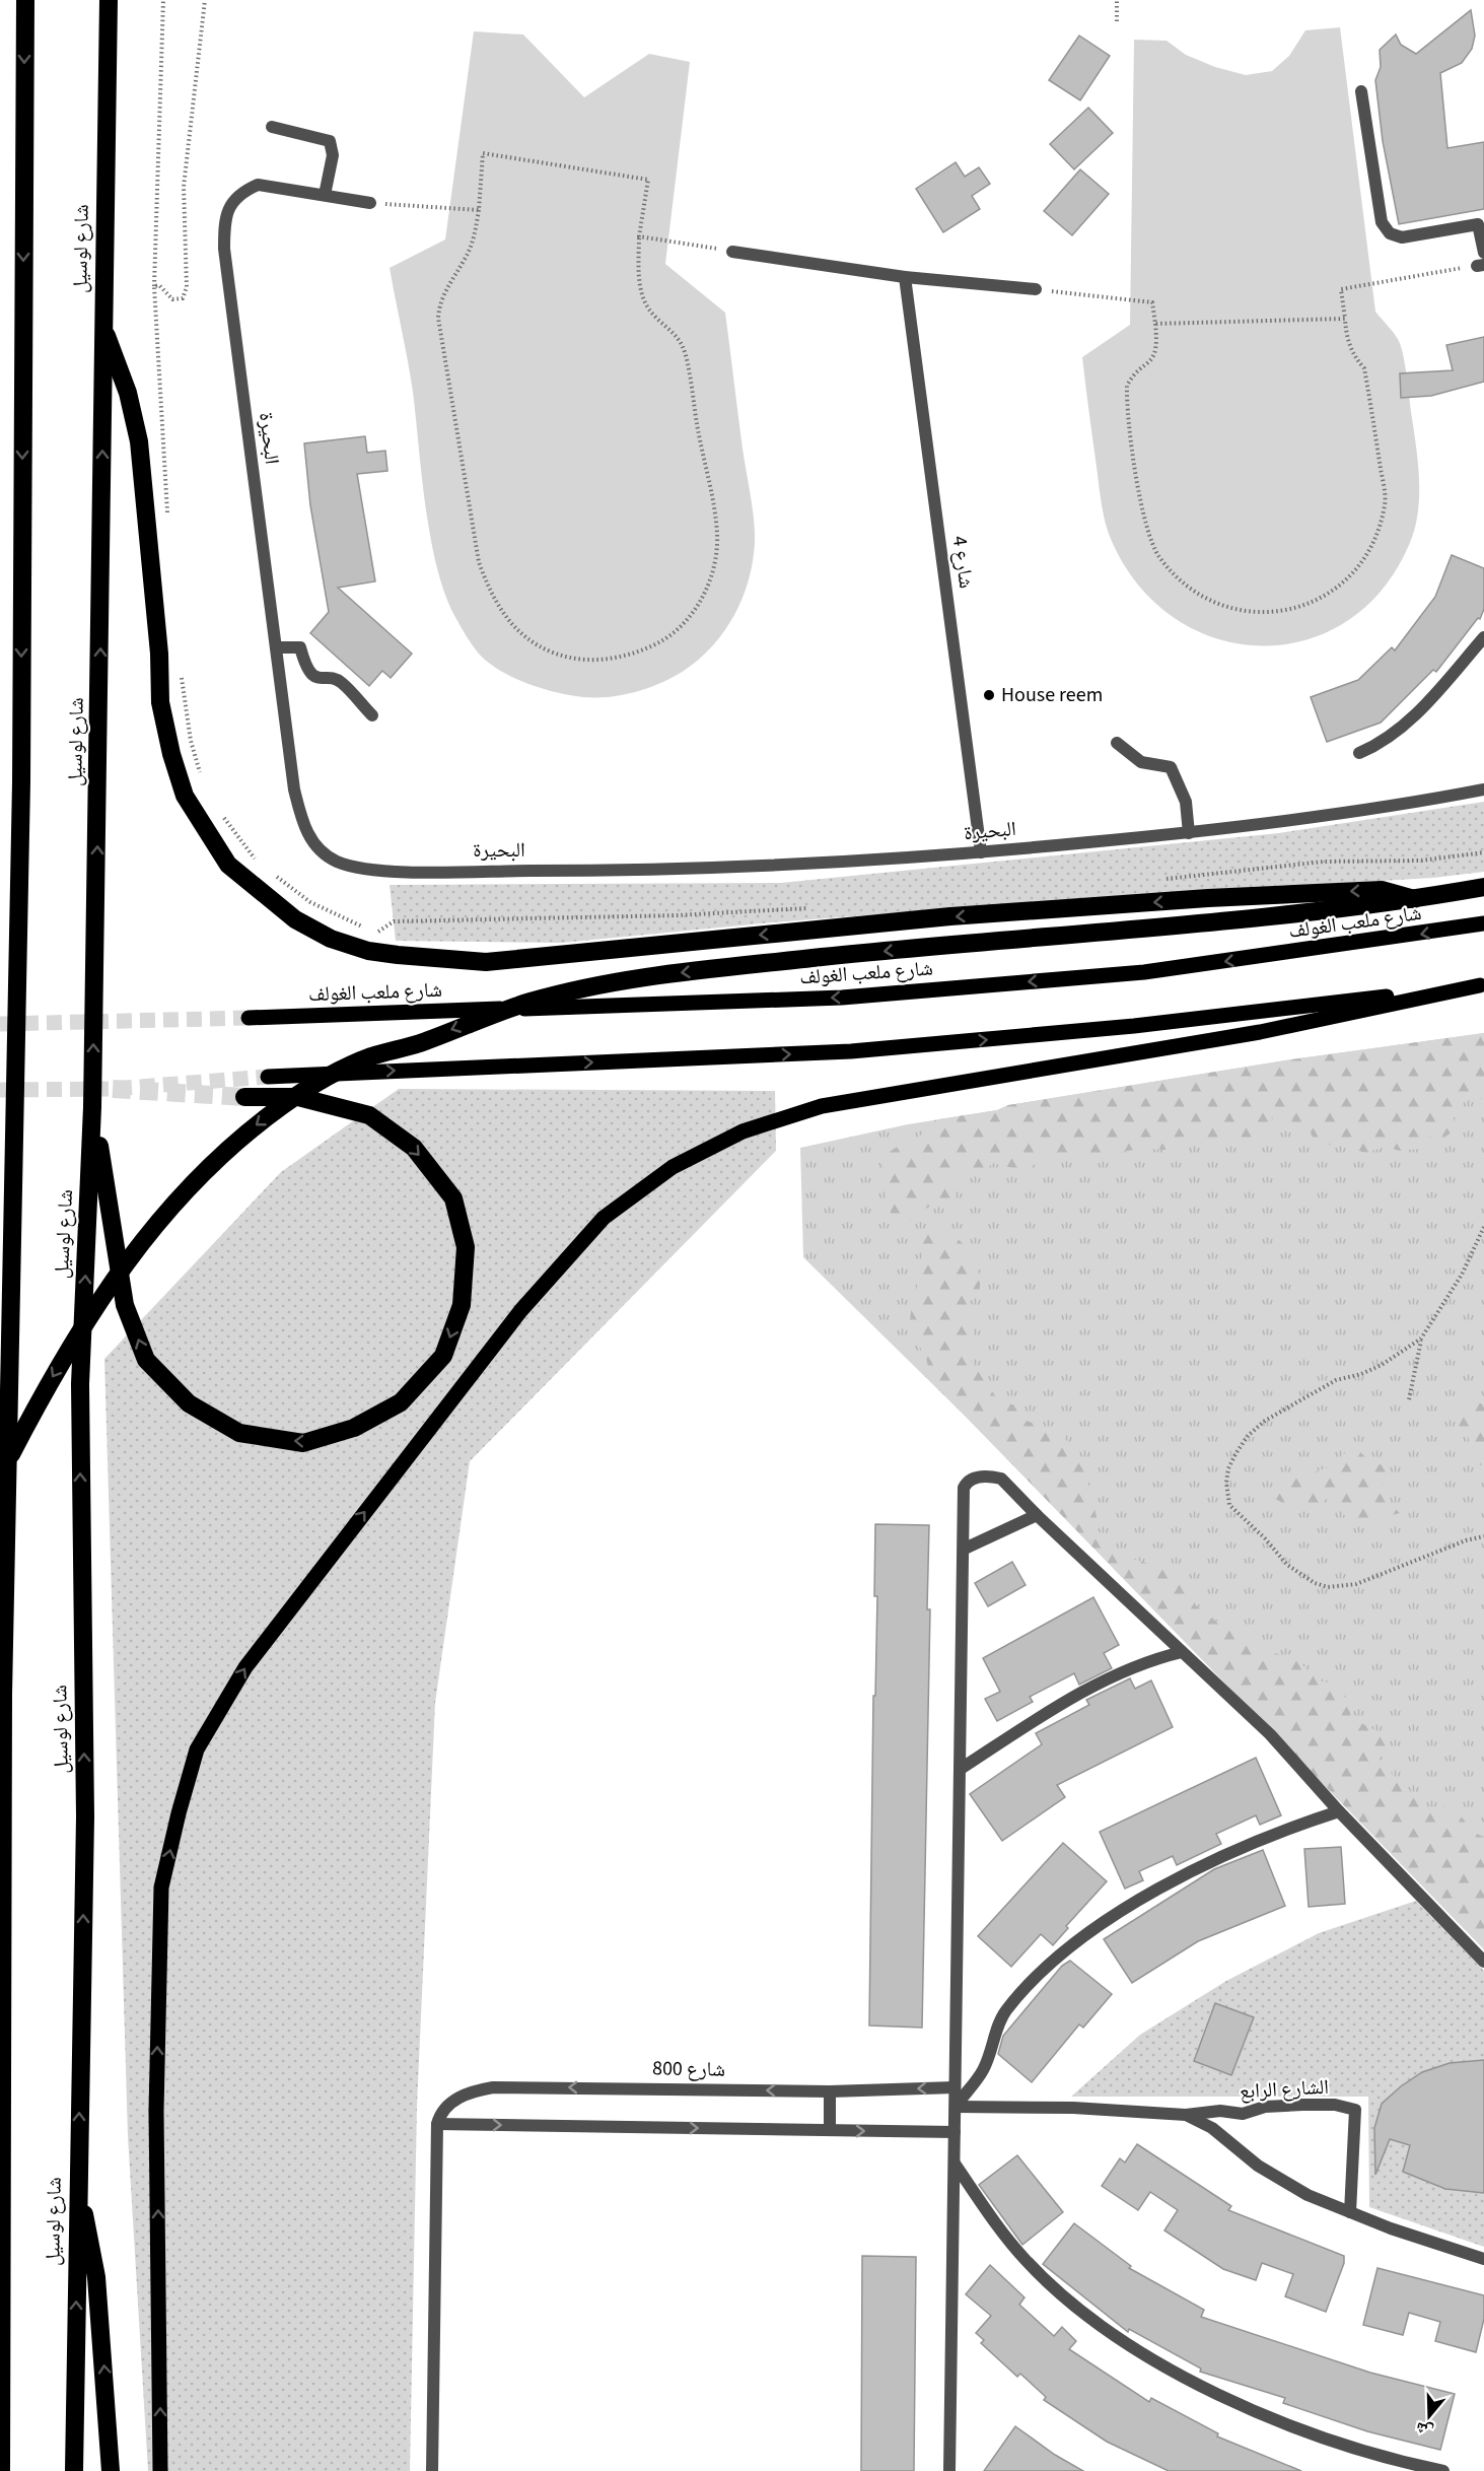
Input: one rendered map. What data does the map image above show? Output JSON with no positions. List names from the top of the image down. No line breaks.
{"streets":{"highway":["شارع لوسيل"],"main road":["شارع ملعب الغولف"],"street":["البحيرة","شارع 4","شارع 800","الشارع الرابع"]},"crossings":[["البحيرة","شارع 4"]],"places":["House reem"],"north":"bottom"}
